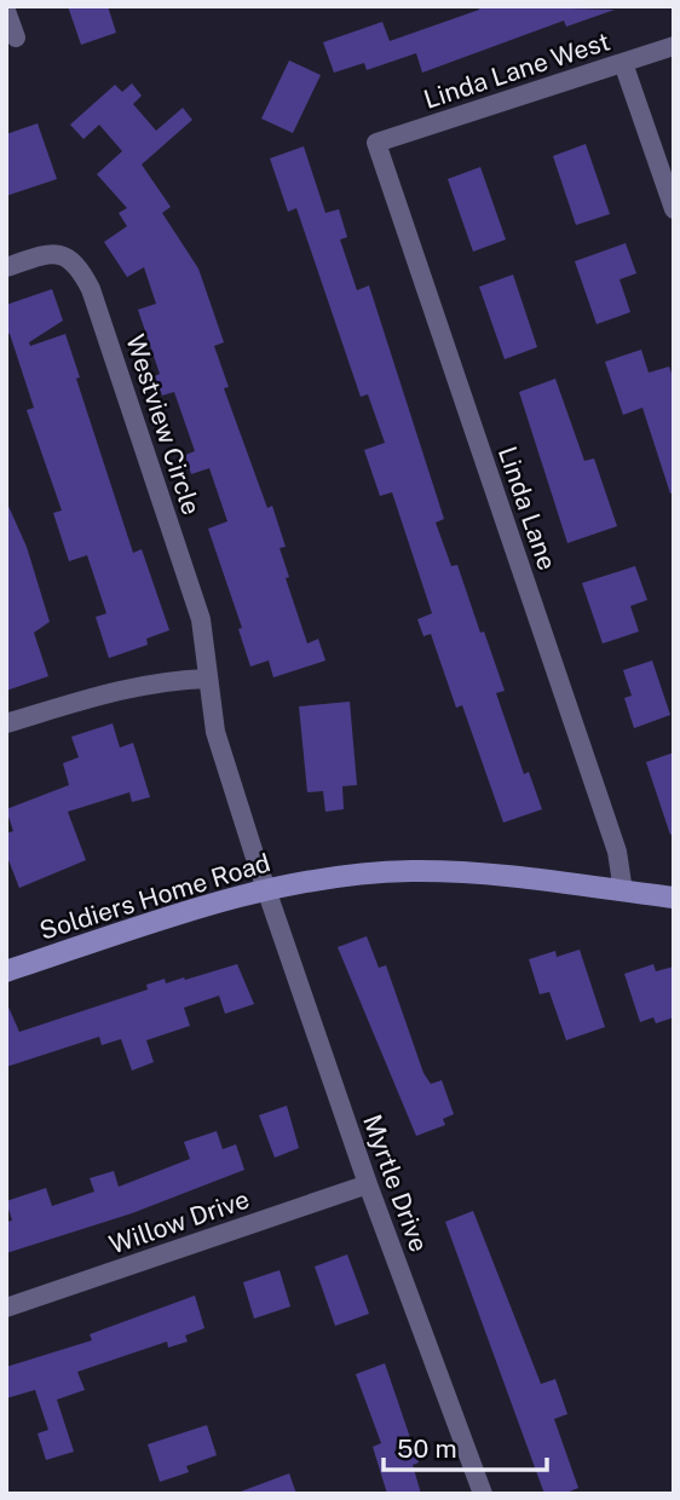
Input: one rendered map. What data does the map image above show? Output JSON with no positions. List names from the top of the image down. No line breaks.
{"streets":{"street":["Linda Lane West","Westview Circle","Linda Lane","Soldiers Home Road","Myrtle Drive","Willow Drive"]},"crossings":[["Linda Lane West","Linda Lane"],["Westview Circle","Soldiers Home Road"],["Westview Circle","Myrtle Drive"],["Linda Lane","Soldiers Home Road"],["Soldiers Home Road","Myrtle Drive"],["Myrtle Drive","Willow Drive"]],"scale_bar":"50 m"}
